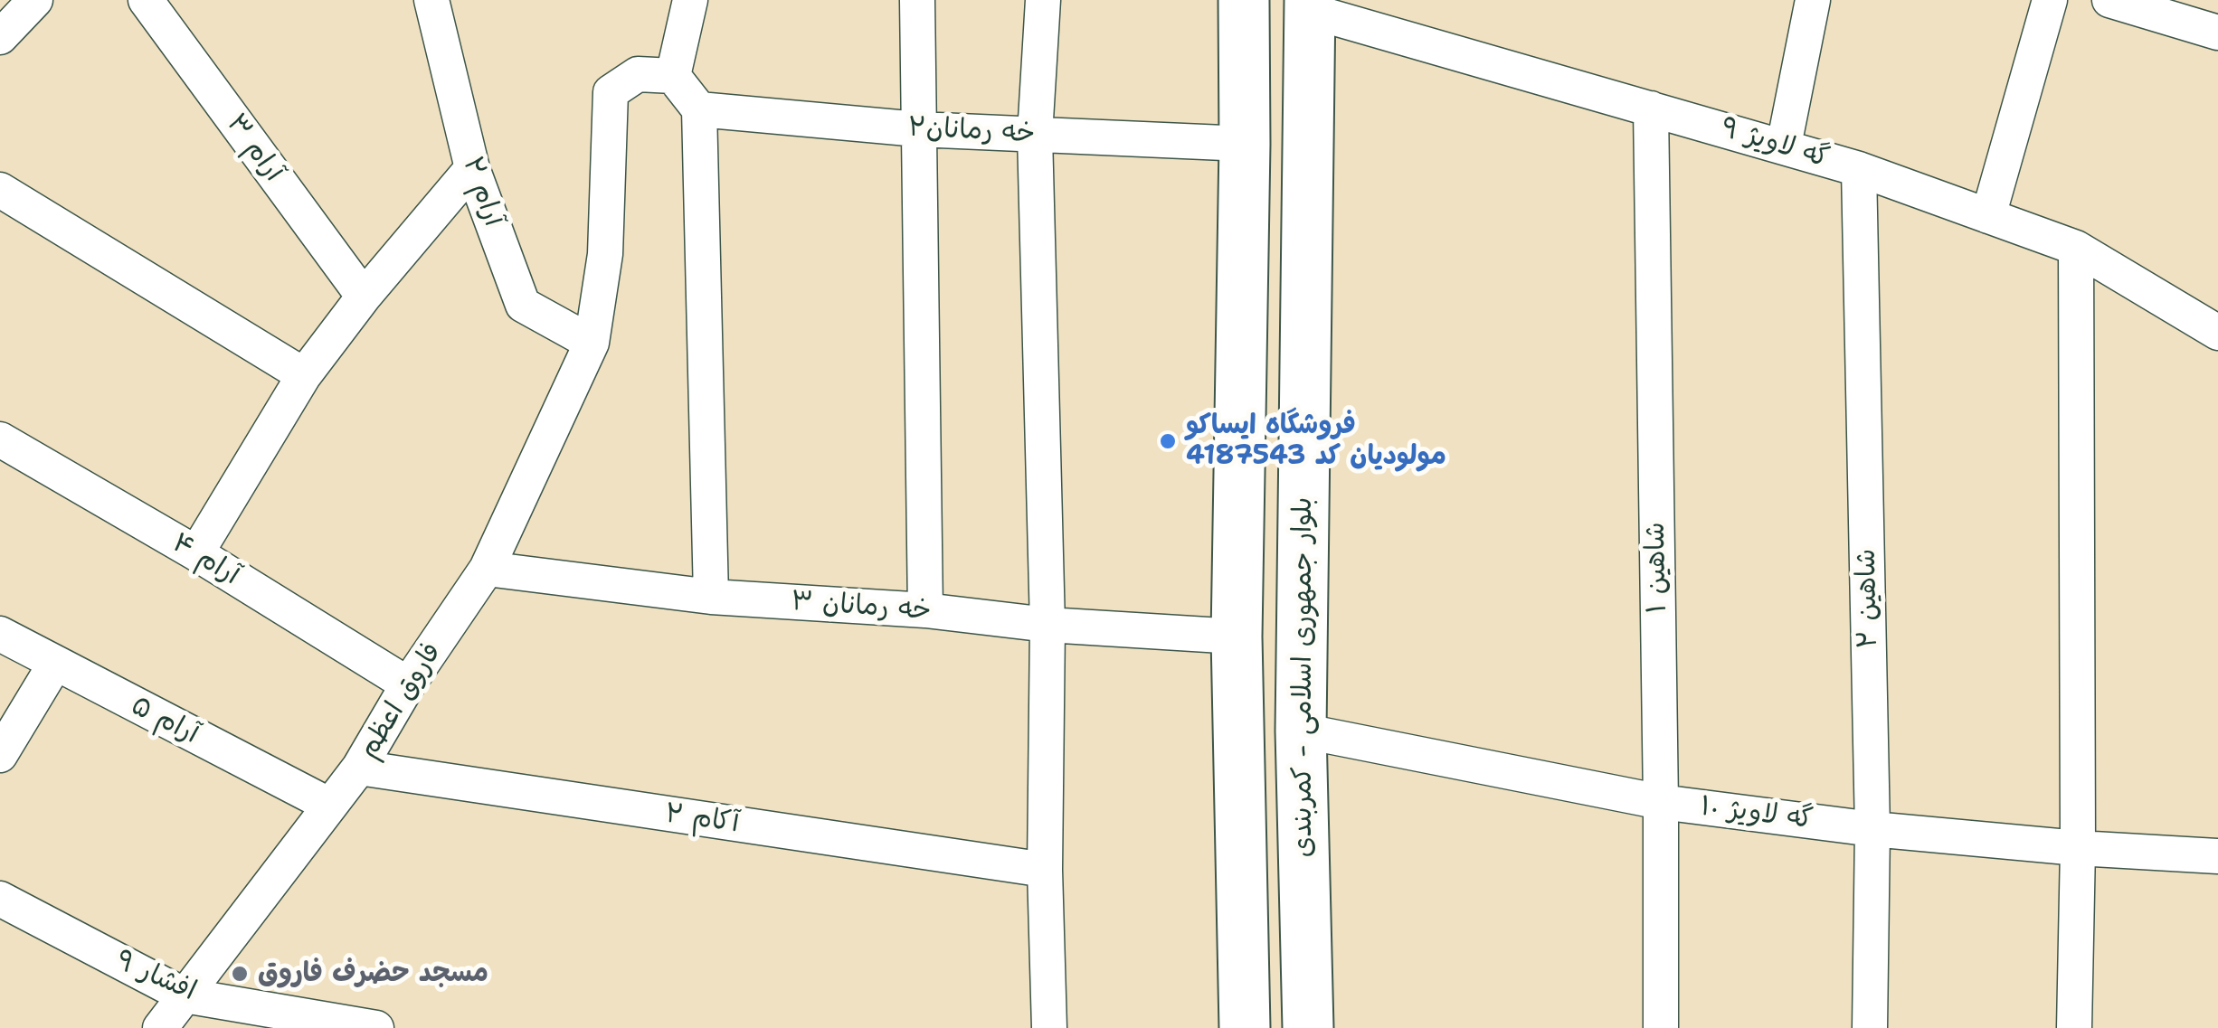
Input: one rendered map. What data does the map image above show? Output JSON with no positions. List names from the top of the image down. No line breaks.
{"streets":{"main road":["بلوار جمهوری اسلامی - کمربندی"],"street":["خه رمانان۲","گه لاویژ ۹","آرام ۳","آرام ۲","آرام ۴","شاهین ۱","شاهین ۲","خه رمانان ۳","فاروق اعظم","آرام ۵","گه لاویژ ۱۰","آکام ۲","افشار ۹"]},"crossings":[["گه لاویژ ۹","شاهین ۱"],["گه لاویژ ۹","شاهین ۲"],["گه لاویژ ۹","بلوار جمهوری اسلامی - کمربندی"],["آرام ۲","فاروق اعظم"],["آرام ۴","فاروق اعظم"],["شاهین ۱","گه لاویژ ۱۰"],["شاهین ۲","گه لاویژ ۱۰"],["خه رمانان ۳","فاروق اعظم"],["بلوار جمهوری اسلامی - کمربندی","گه لاویژ ۱۰"],["فاروق اعظم","آرام ۵"],["فاروق اعظم","آکام ۲"],["فاروق اعظم","افشار ۹"]],"places":["فروشگاە ایساکو مولودیان کد 4187543","مسجد حضرف فاروق"]}
